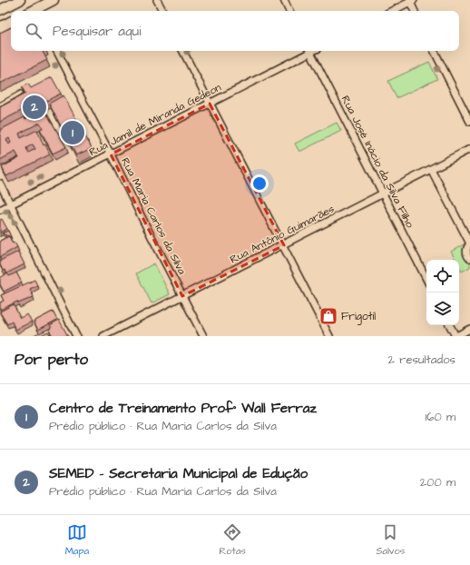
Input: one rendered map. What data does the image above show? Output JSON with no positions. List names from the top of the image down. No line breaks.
{"streets":{"street":["Rua Jamil de Miranda Gedeon","Rua José Inácio da Silva Filho","Rua Maria Carlos da Silva","Rua Antônio Guimarães"]},"crossings":[["Rua Jamil de Miranda Gedeon","Rua Maria Carlos da Silva"],["Rua José Inácio da Silva Filho","Rua Antônio Guimarães"],["Rua Maria Carlos da Silva","Rua Antônio Guimarães"]],"places":{"shop":["Frigotil"]},"page":{"search":"Pesquisar aqui","pins":["2","1"],"heading":["Por perto","2 resultados"],"list":[{"mark":"1","name":"Centro de Treinamento Prof° Wall Ferraz","note":"Prédio público · Rua Maria Carlos da Silva","value":"160 m"},{"mark":"2","name":"SEMED - Secretaria Municipal de Edução","note":"Prédio público · Rua Maria Carlos da Silva","value":"200 m"}],"nav":["Mapa","Rotas","Salvos"]}}
